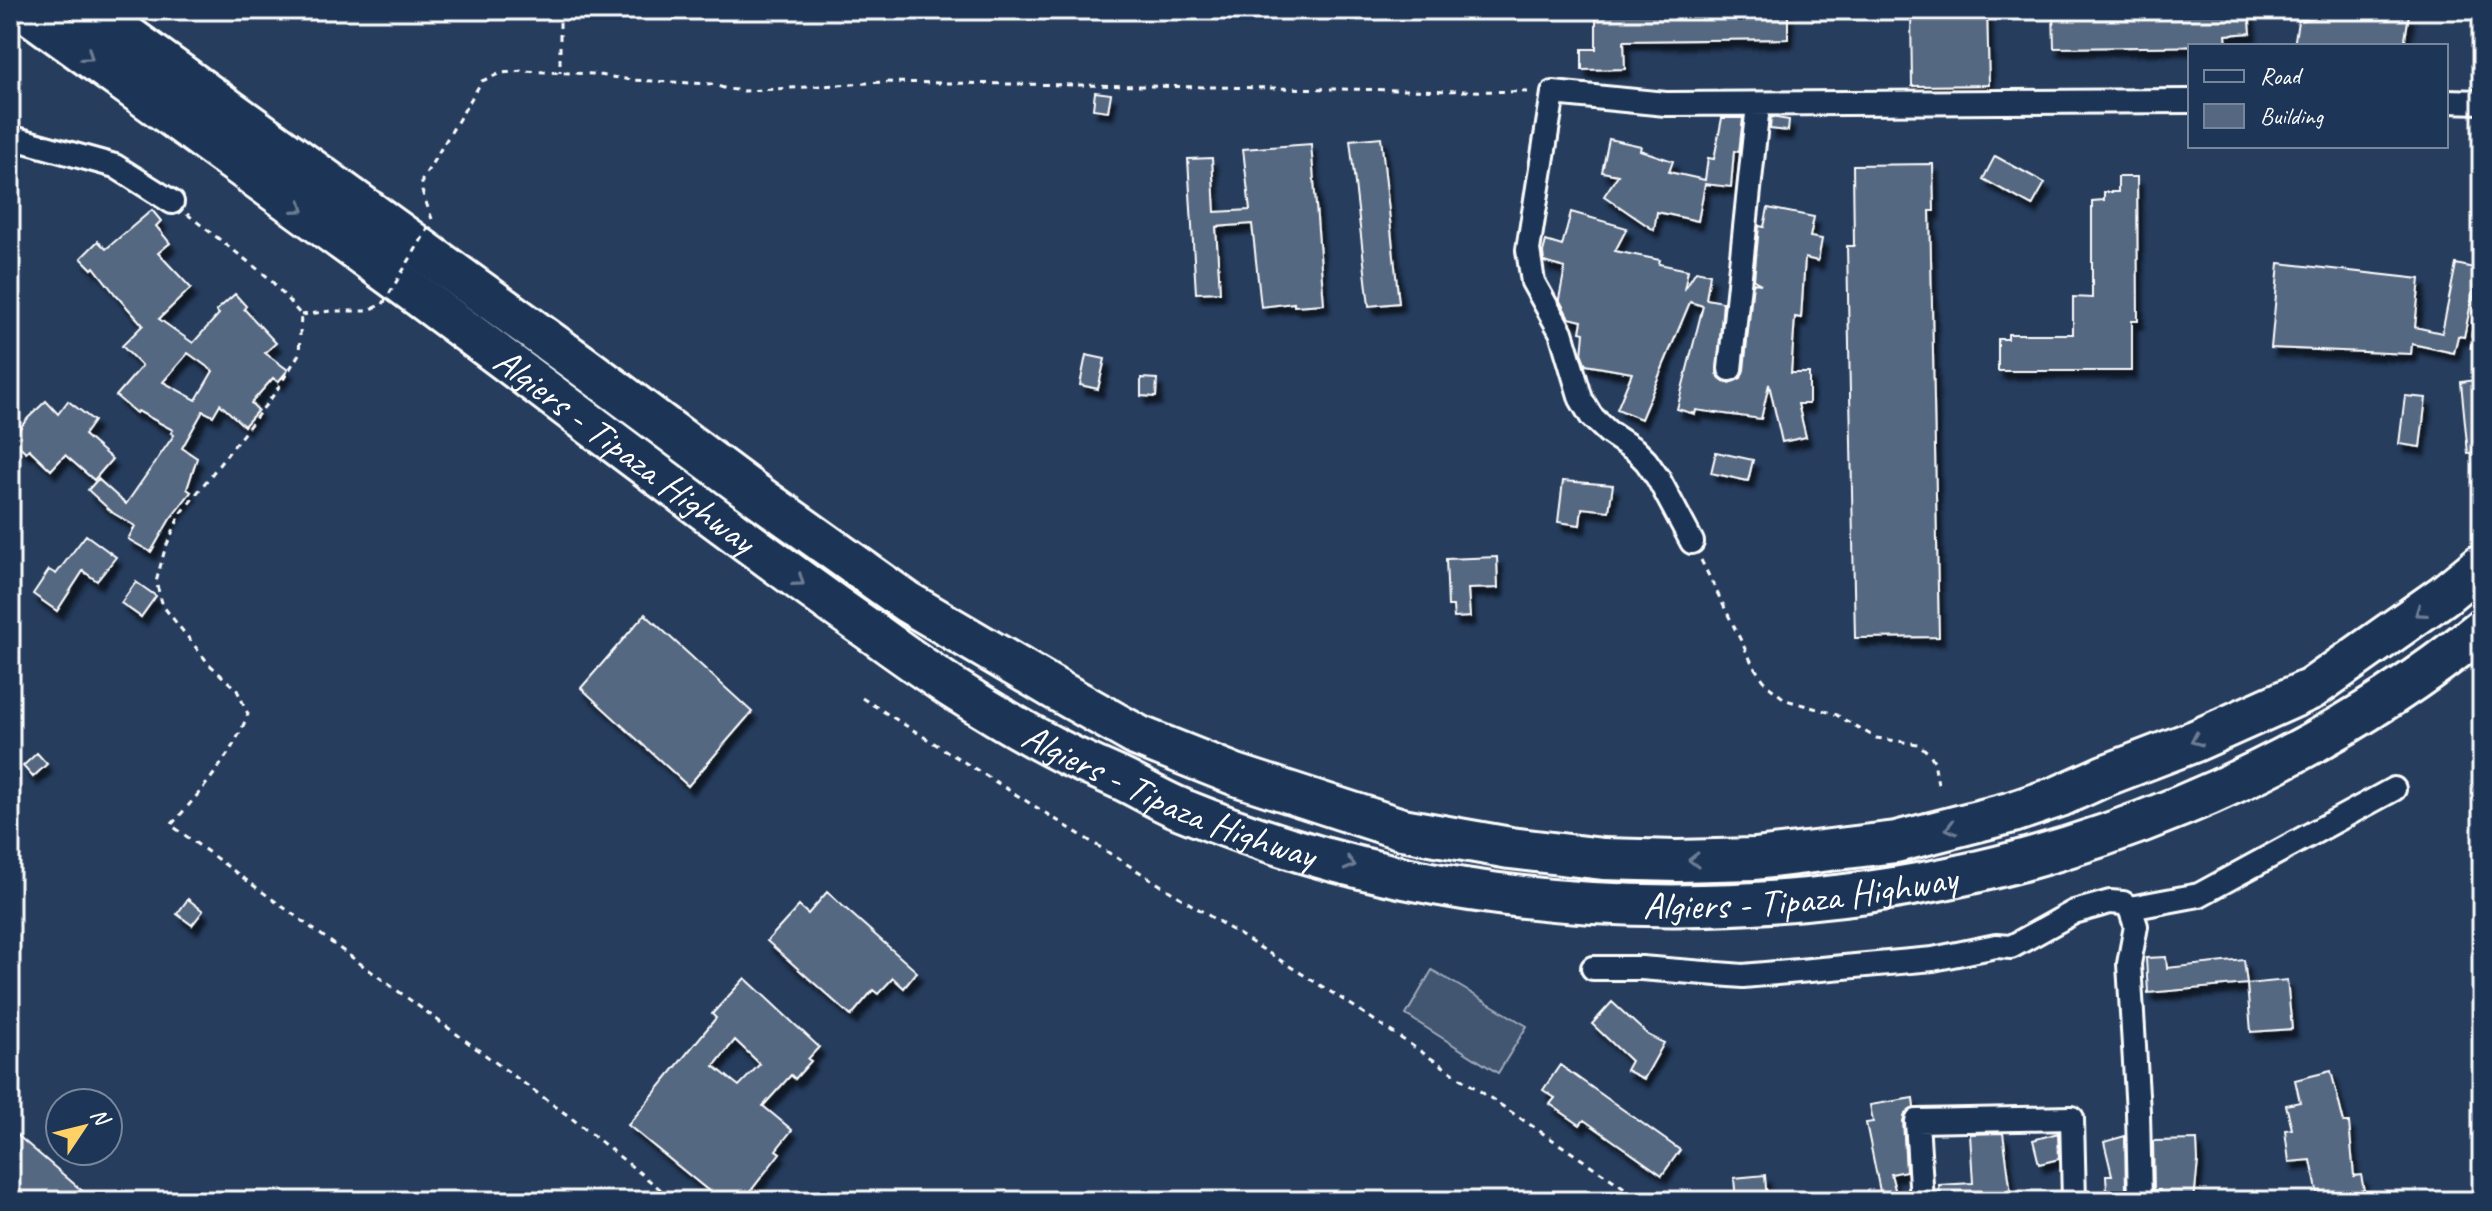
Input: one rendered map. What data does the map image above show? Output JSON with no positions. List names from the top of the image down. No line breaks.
{"streets":{"highway":["Algiers - Tipaza Highway"]},"legend":["Road","Building"],"north":"top right"}
